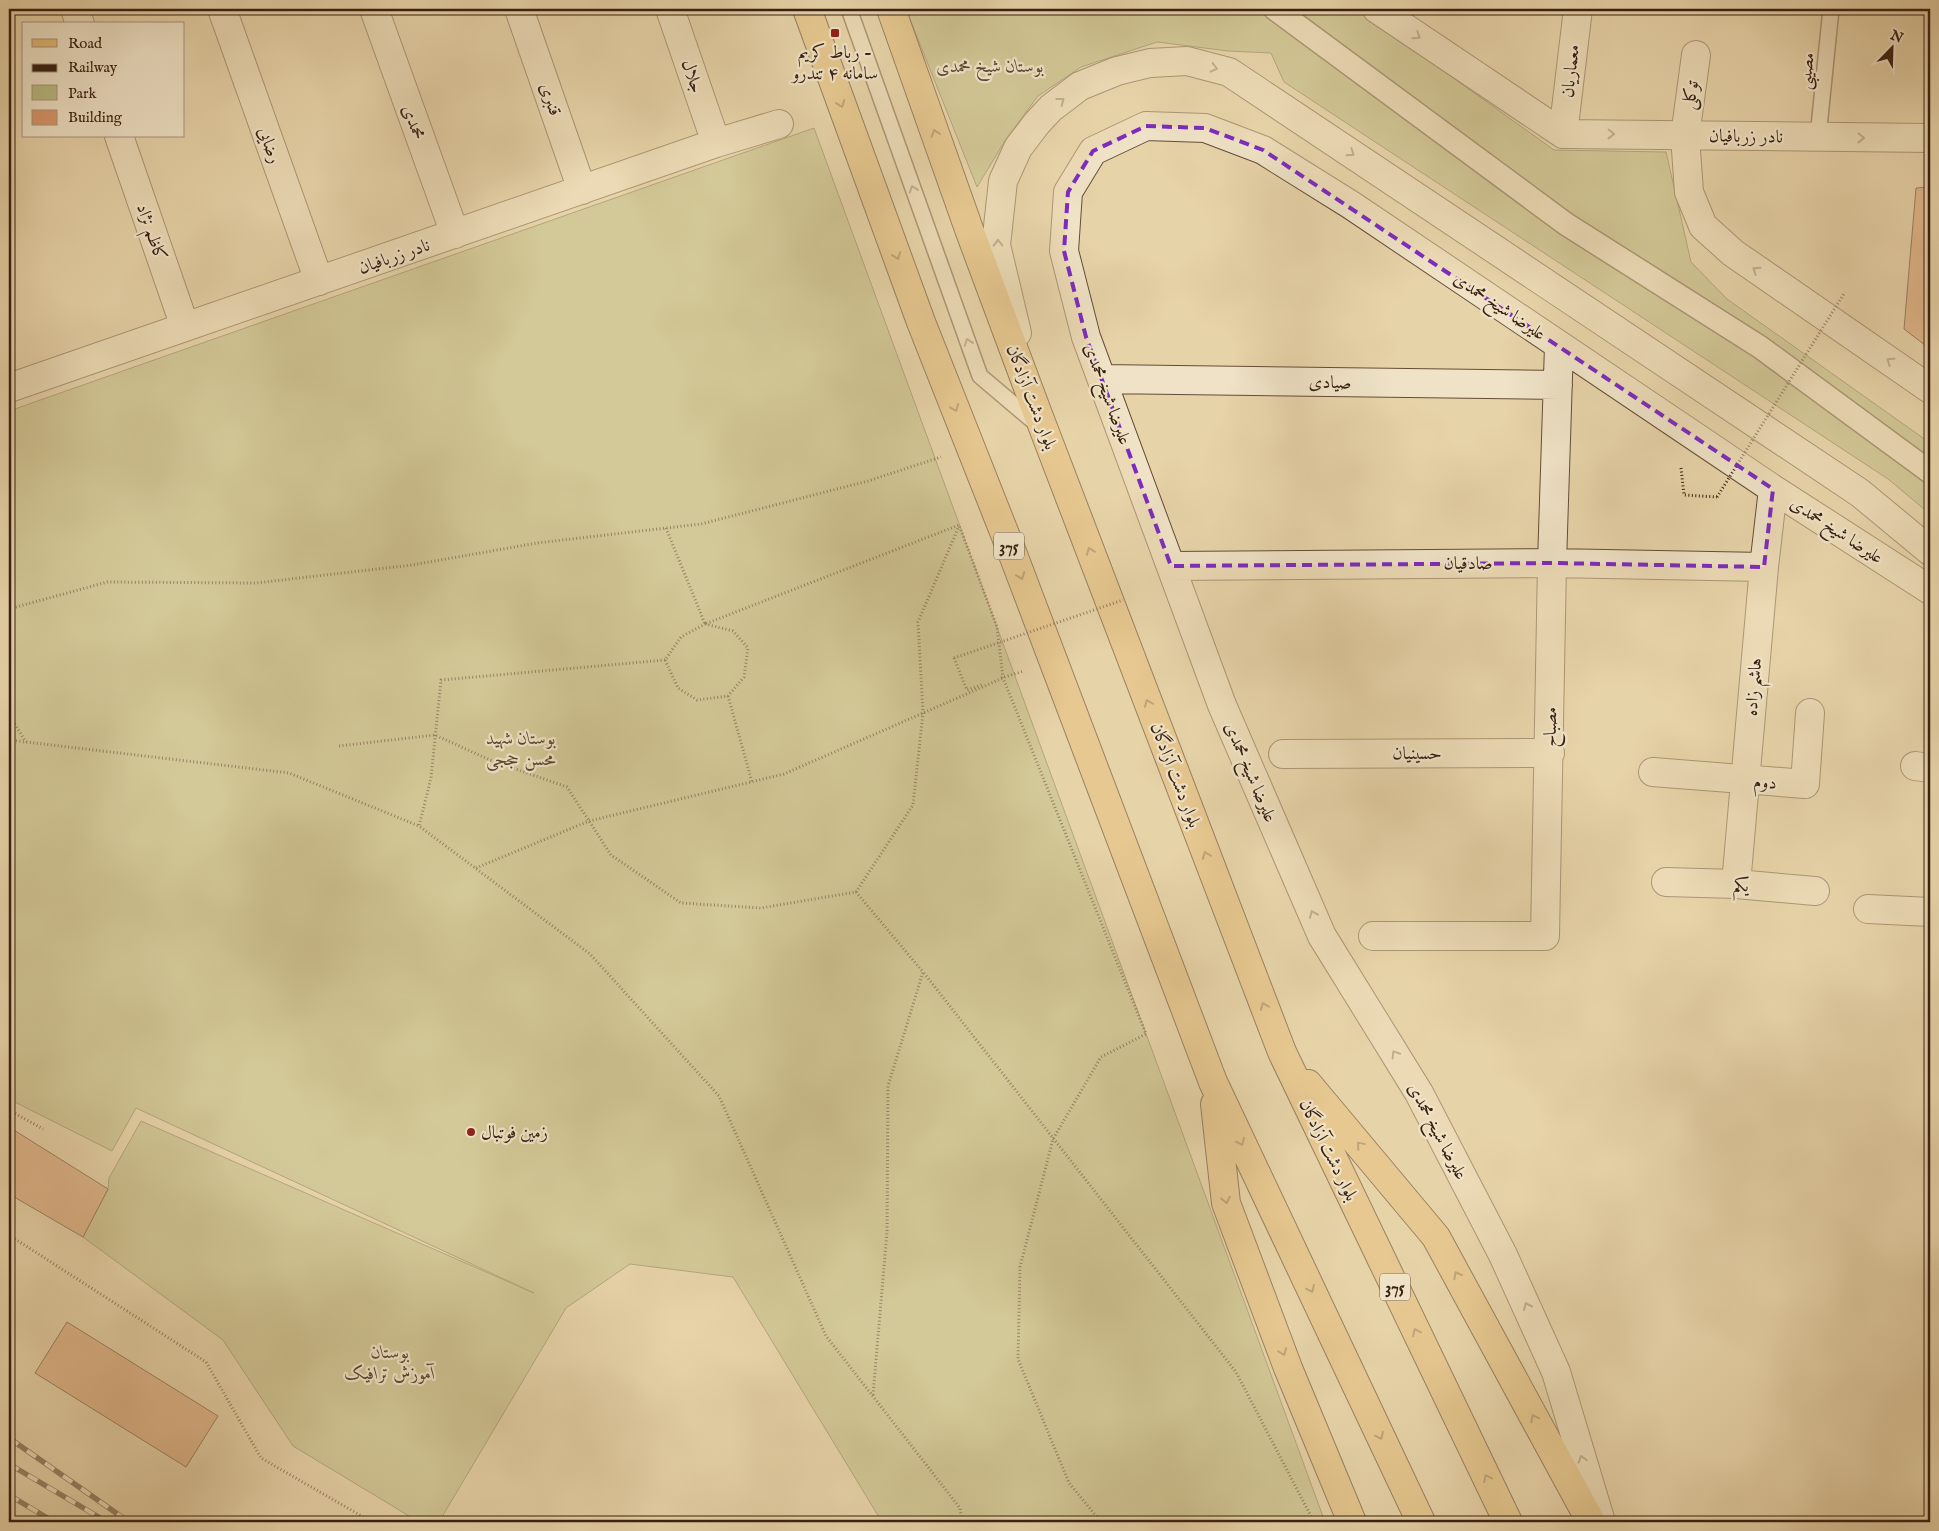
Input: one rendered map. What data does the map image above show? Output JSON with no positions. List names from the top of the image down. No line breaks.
{"streets":{"main road":["بلوار دشت آزادگان","375"],"street":["معماریان","جلال","توکلی","قنبری","محمدی","نادر زربافیان","رضایی","کاظم نژاد","علیرضا شیخ محمدی","صیادی","صادقیان","هاشم زاده","مصباح","حسینیان","دوم","یکم"],"lane":["مصیبی"]},"crossings":[["معماریان","نادر زربافیان"],["مصیبی","نادر زربافیان"],["جلال","نادر زربافیان"],["توکلی","نادر زربافیان"],["قنبری","نادر زربافیان"],["محمدی","نادر زربافیان"],["نادر زربافیان","رضایی"],["نادر زربافیان","کاظم نژاد"],["علیرضا شیخ محمدی","صیادی"],["علیرضا شیخ محمدی","صادقیان"],["علیرضا شیخ محمدی","هاشم زاده"],["علیرضا شیخ محمدی","مصباح"],["صیادی","مصباح"],["صادقیان","هاشم زاده"],["صادقیان","مصباح"],["هاشم زاده","دوم"],["هاشم زاده","یکم"],["مصباح","حسینیان"]],"one_way":["علیرضا شیخ محمدی"],"parks":["بوستان شیخ محمدی","بوستان شهید محسن حججی","بوستان آموزش ترافیک"],"places":{"transit":["رباط کریم - سامانه ۴ تندرو"],"other":["زمین فوتبال"]},"legend":["Road","Railway","Park","Building"],"north":"top right"}
